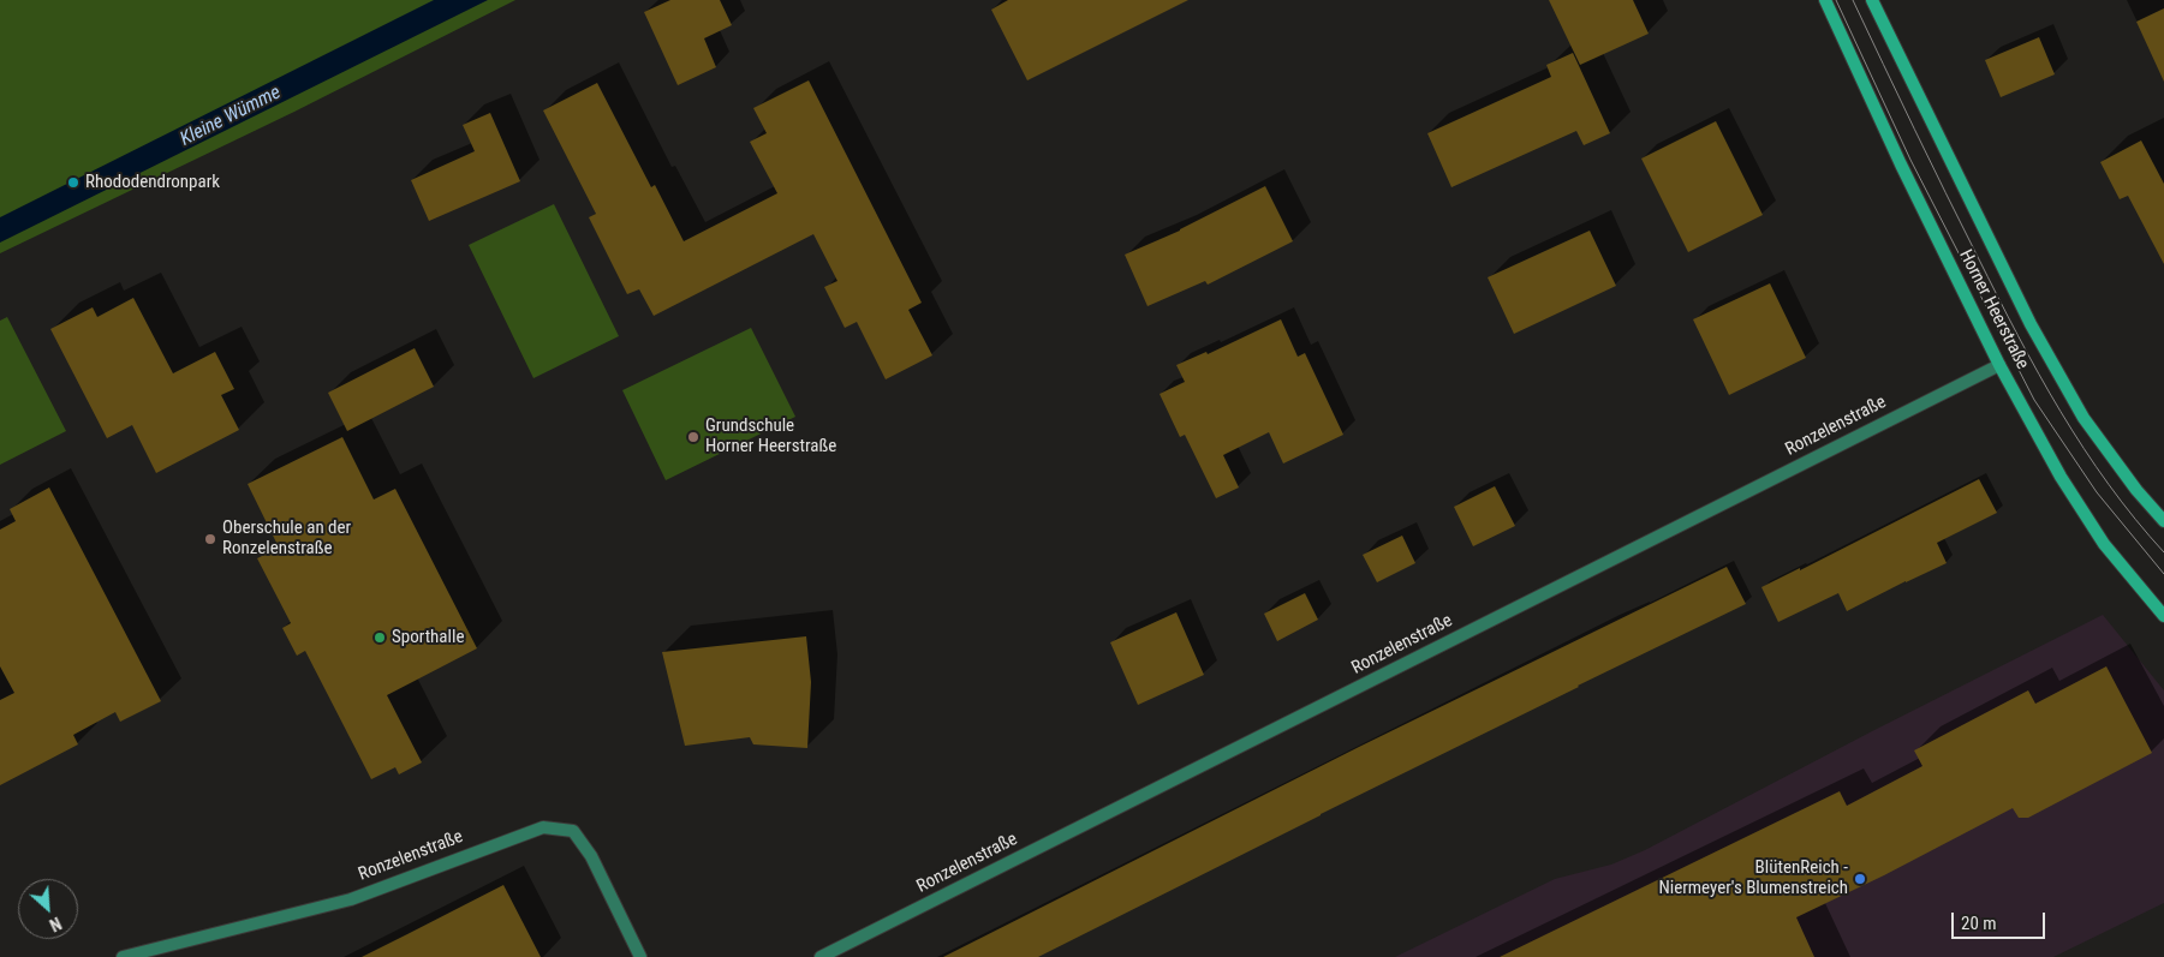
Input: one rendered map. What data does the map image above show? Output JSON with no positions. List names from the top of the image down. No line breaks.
{"streets":{"main road":["Horner Heerstraße"],"street":["Ronzelenstraße"]},"crossings":[["Horner Heerstraße","Ronzelenstraße"]],"water":["Kleine Wümme"],"places":["Rhododendronpark","Grundschule Horner Heerstraße","Oberschule an der Ronzelenstraße","Sporthalle","BlütenReich - Niermeyer's Blumenstreich"],"scale_bar":"20 m","north":"bottom right"}
